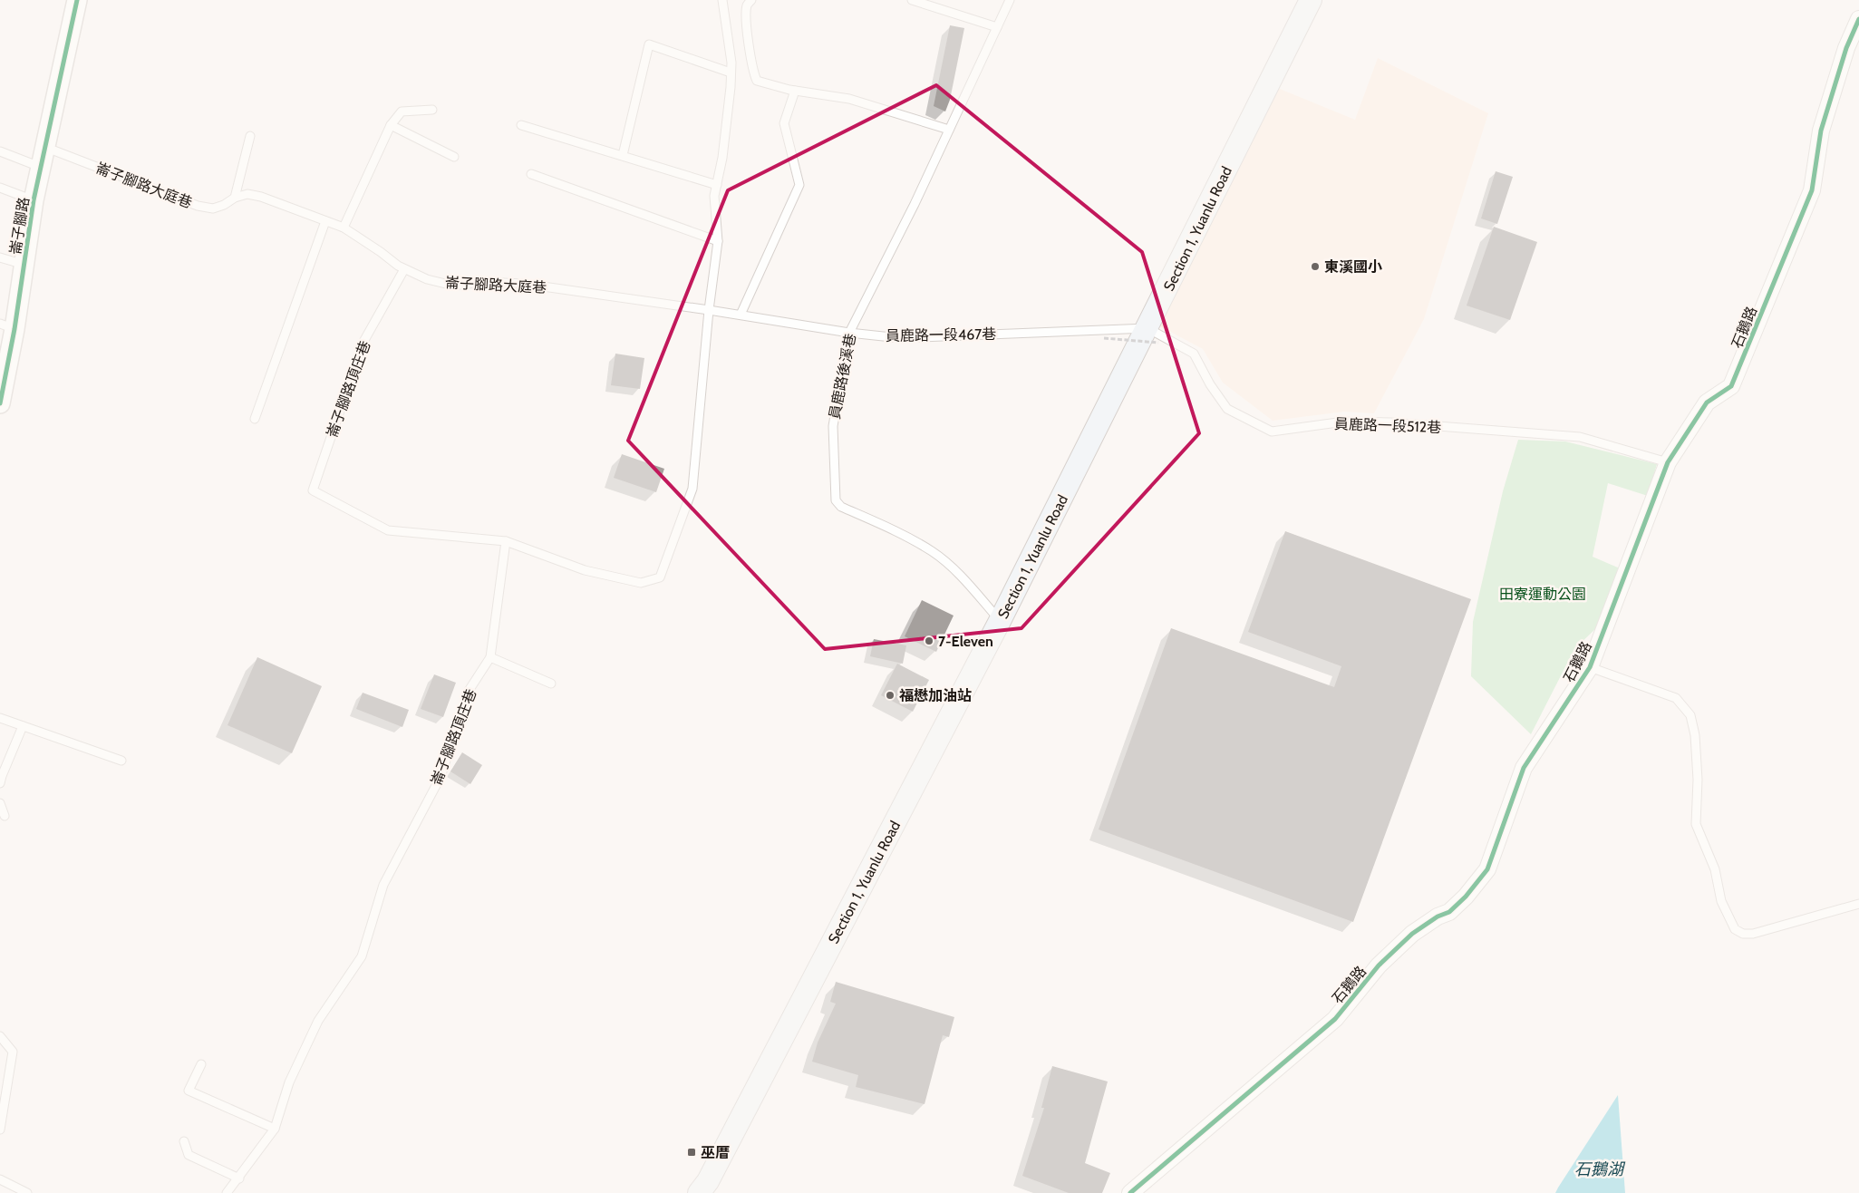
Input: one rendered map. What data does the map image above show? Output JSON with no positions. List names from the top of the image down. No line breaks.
{"streets":{"main road":["Section 1, Yuanlu Road"],"street":["崙子腳路","石鵝路"],"lane":["崙子腳路大庭巷","員鹿路一段467巷","員鹿路後溪巷","崙子腳路頂庄巷","員鹿路一段512巷"]},"crossings":[["崙子腳路大庭巷","崙子腳路"],["崙子腳路大庭巷","員鹿路一段467巷"],["崙子腳路大庭巷","崙子腳路頂庄巷"],["Section 1, Yuanlu Road","員鹿路一段467巷"],["Section 1, Yuanlu Road","員鹿路後溪巷"],["Section 1, Yuanlu Road","員鹿路一段512巷"],["石鵝路","員鹿路一段512巷"],["員鹿路一段467巷","員鹿路後溪巷"],["員鹿路一段467巷","員鹿路一段512巷"]],"water":["石鵝湖"],"parks":["田寮運動公園"],"places":{"other":["東溪國小","7-Eleven","福懋加油站"],"transit":["巫厝"]}}
